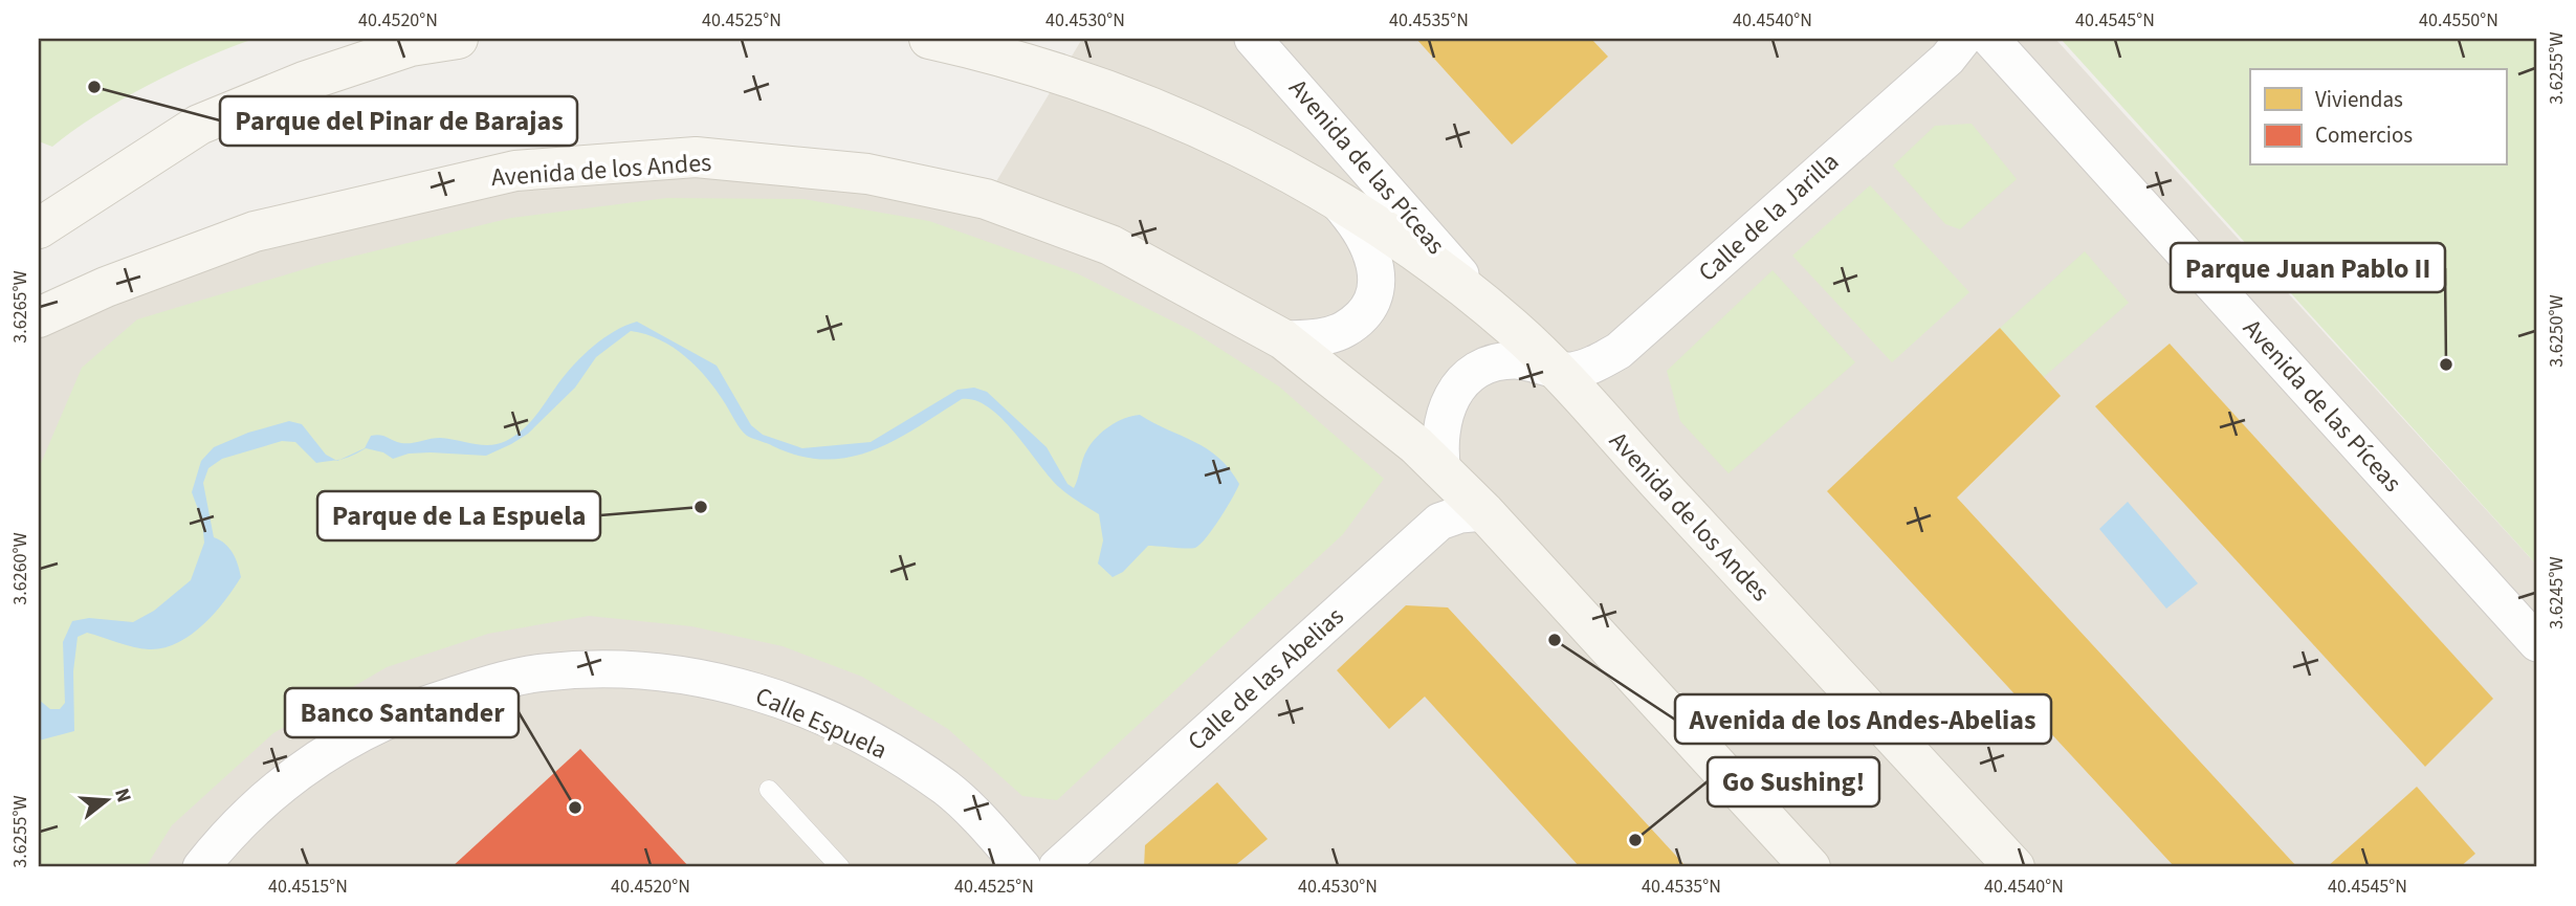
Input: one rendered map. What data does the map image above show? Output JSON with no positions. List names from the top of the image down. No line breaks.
{"streets":{"main road":["Avenida de los Andes"],"street":["Avenida de las Píceas","Calle de la Jarilla","Calle de las Abelias","Calle Espuela"]},"crossings":[["Avenida de las Píceas","Avenida de los Andes"],["Avenida de los Andes","Calle de la Jarilla"],["Avenida de los Andes","Calle de las Abelias"]],"places":["Parque del Pinar de Barajas","Parque Juan Pablo II","Parque de La Espuela","Avenida de los Andes-Abelias","Banco Santander","Go Sushing!"],"legend":["Viviendas","Comercios"],"north":"right","coordinates":["40.4520°N","40.4525°N","40.4530°N","40.4535°N","40.4540°N","40.4545°N","40.4550°N","3.6255°W","3.6265°W","3.6250°W","3.6260°W","3.6245°W","40.4515°N"]}
